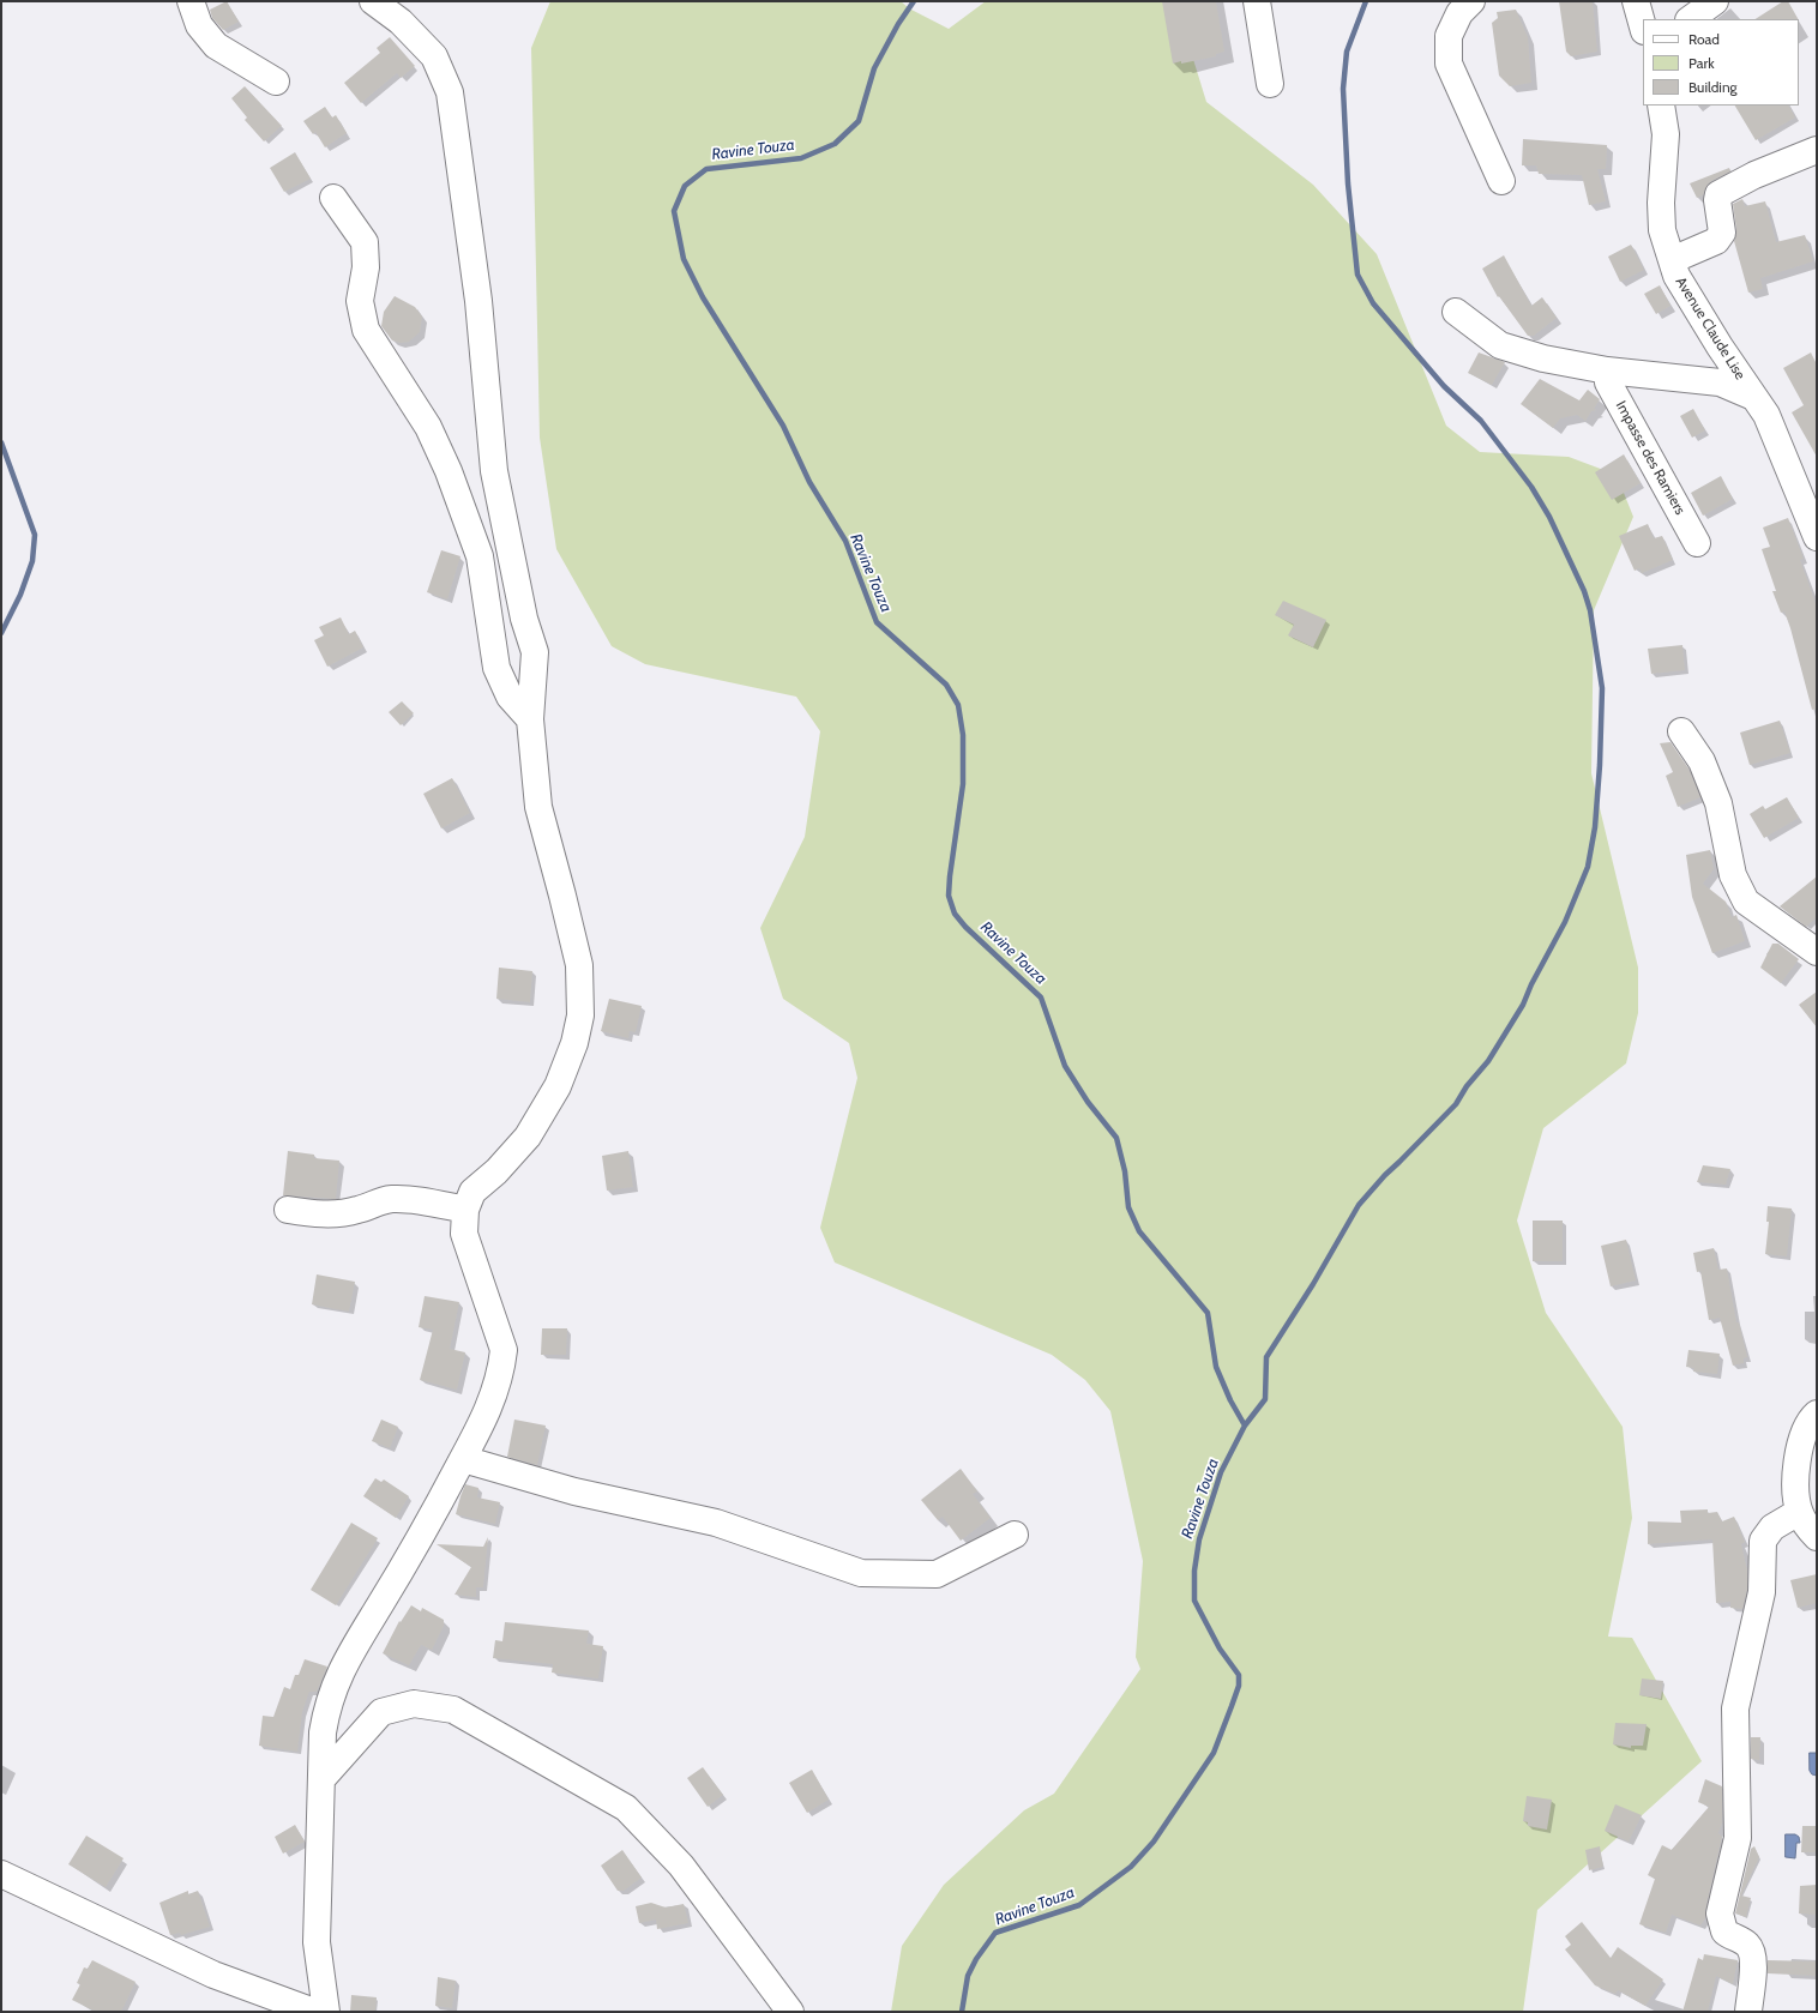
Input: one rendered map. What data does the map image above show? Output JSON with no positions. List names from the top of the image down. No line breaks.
{"streets":{"street":["Avenue Claude Lise","Impasse des Ramiers"]},"water":["Ravine Touza"],"legend":["Road","Park","Building"]}
